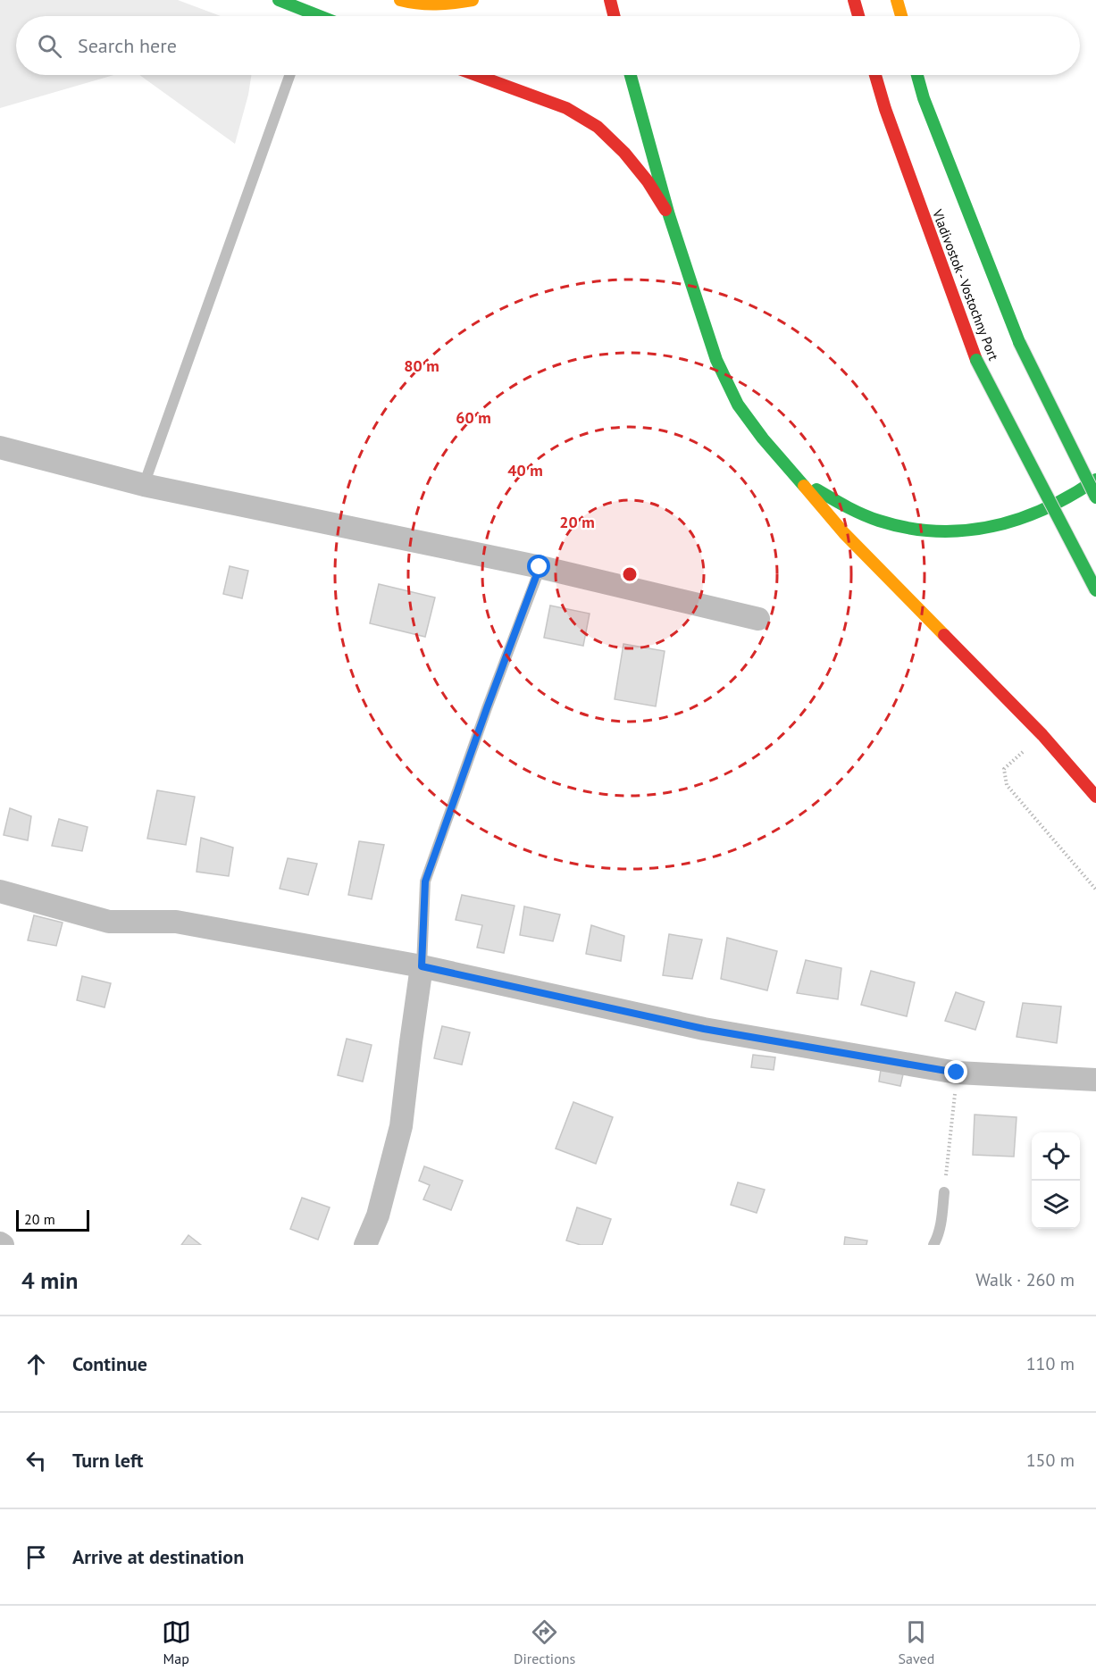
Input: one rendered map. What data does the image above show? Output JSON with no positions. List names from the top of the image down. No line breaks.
{"streets":{"main road":["Vladivostok - Vostochny Port"]},"scale_bar":"20 m","page":{"search":"Search here","scale":"20 m","heading":["4 min","Walk · 260 m"],"list":[["Continue","110 m"],["Turn left","150 m"],"Arrive at destination"],"nav":["Map","Directions","Saved"]},"rings":["80 m","60 m","40 m","20 m"]}
